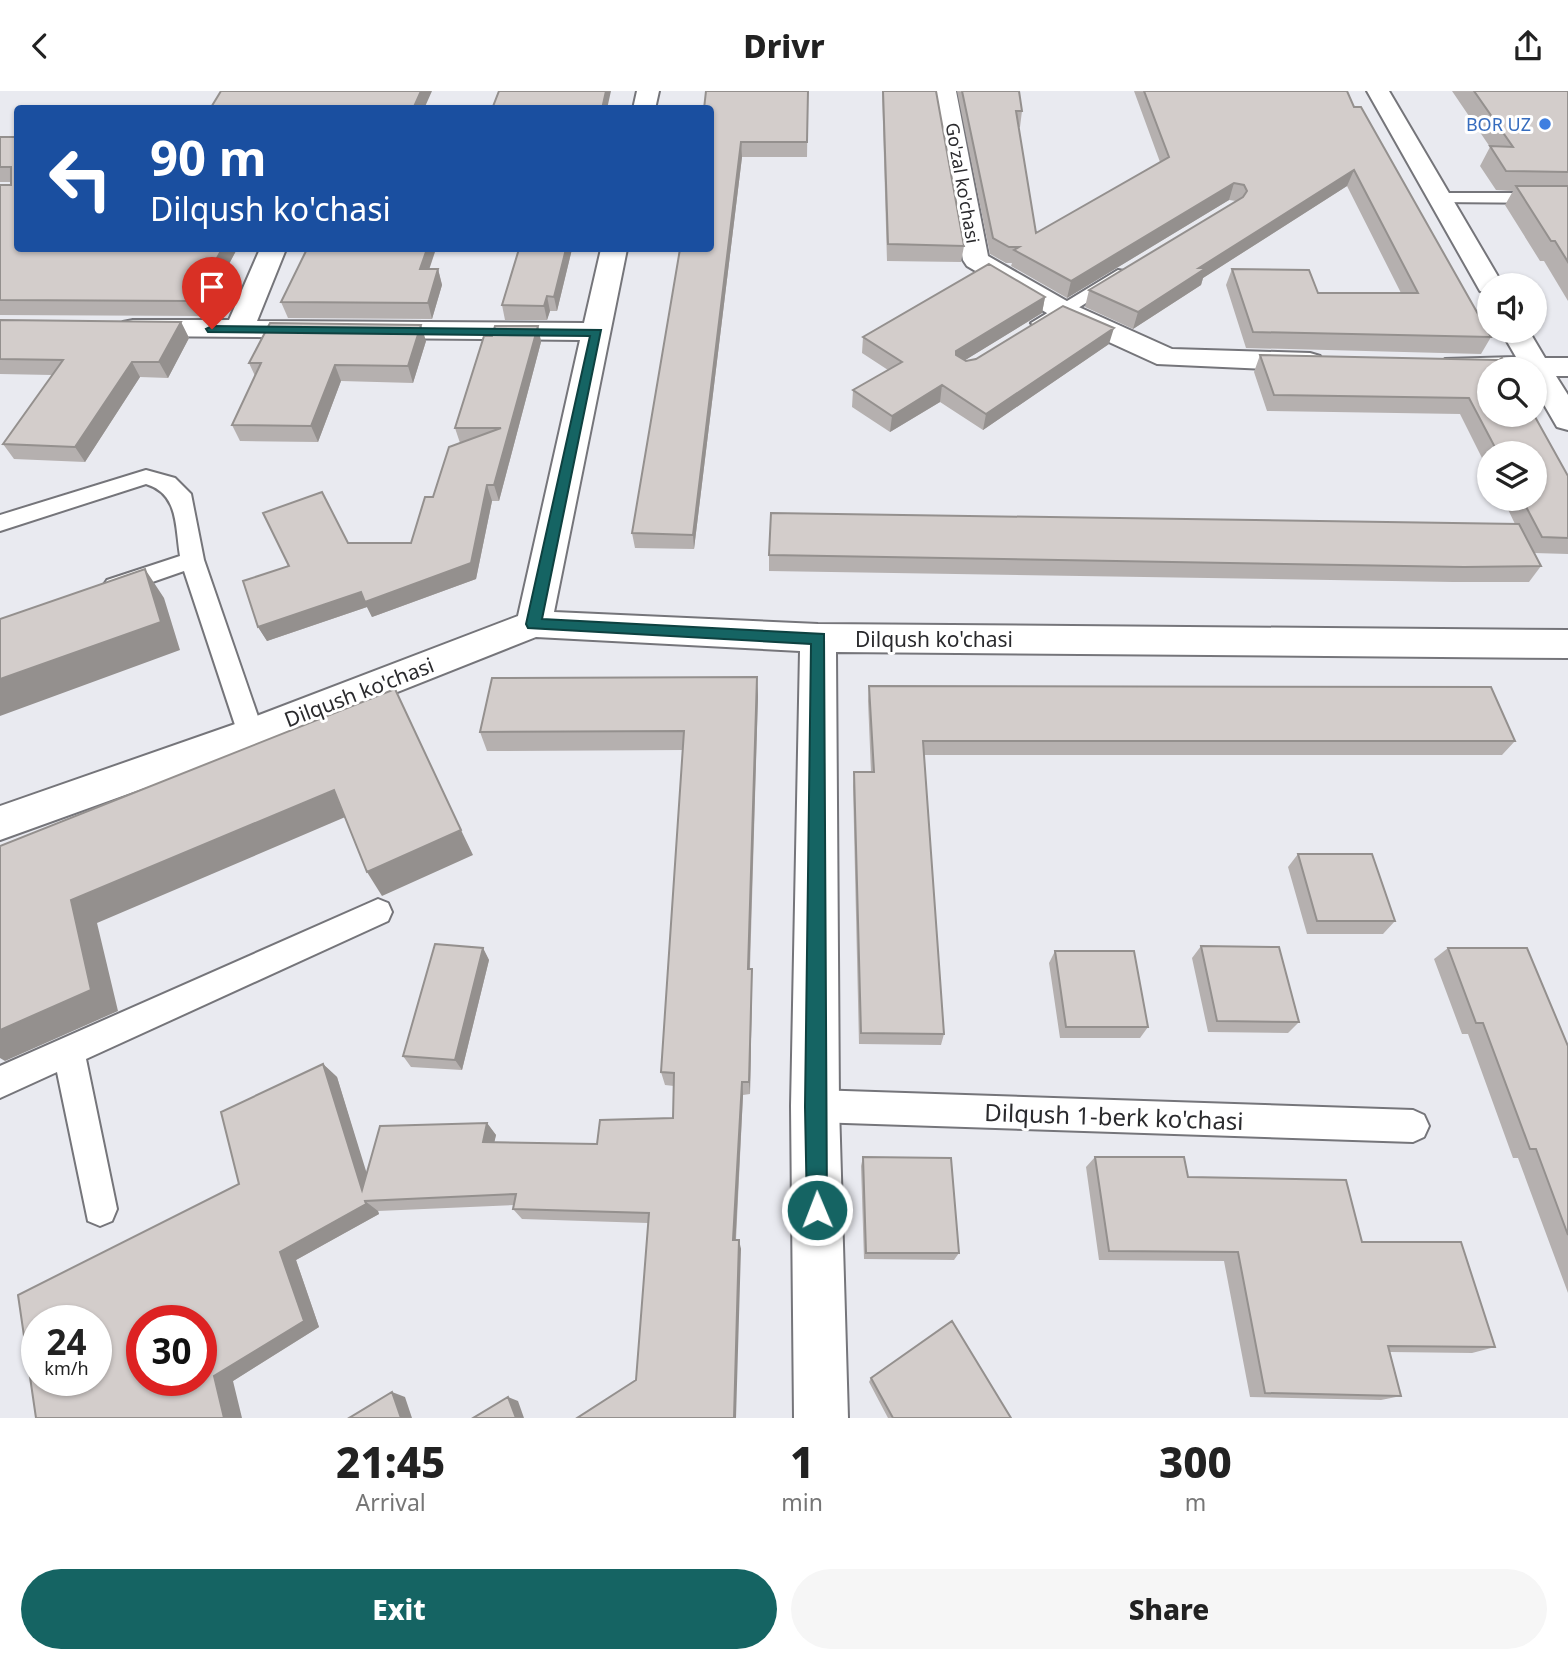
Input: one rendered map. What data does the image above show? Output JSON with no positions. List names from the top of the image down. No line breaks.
{"streets":{"street":["Go'zal ko'chasi","Dilqush ko'chasi"],"lane":["Dilqush 1-berk ko'chasi"]},"places":["BOR UZ"],"page":{"header":"Drivr","turn":["90 m","Dilqush ko'chasi"],"speed":"24 km/h","limit":"30","eta":["21:45","Arrival","1","min","300","m"],"buttons":["Exit","Share"]}}
